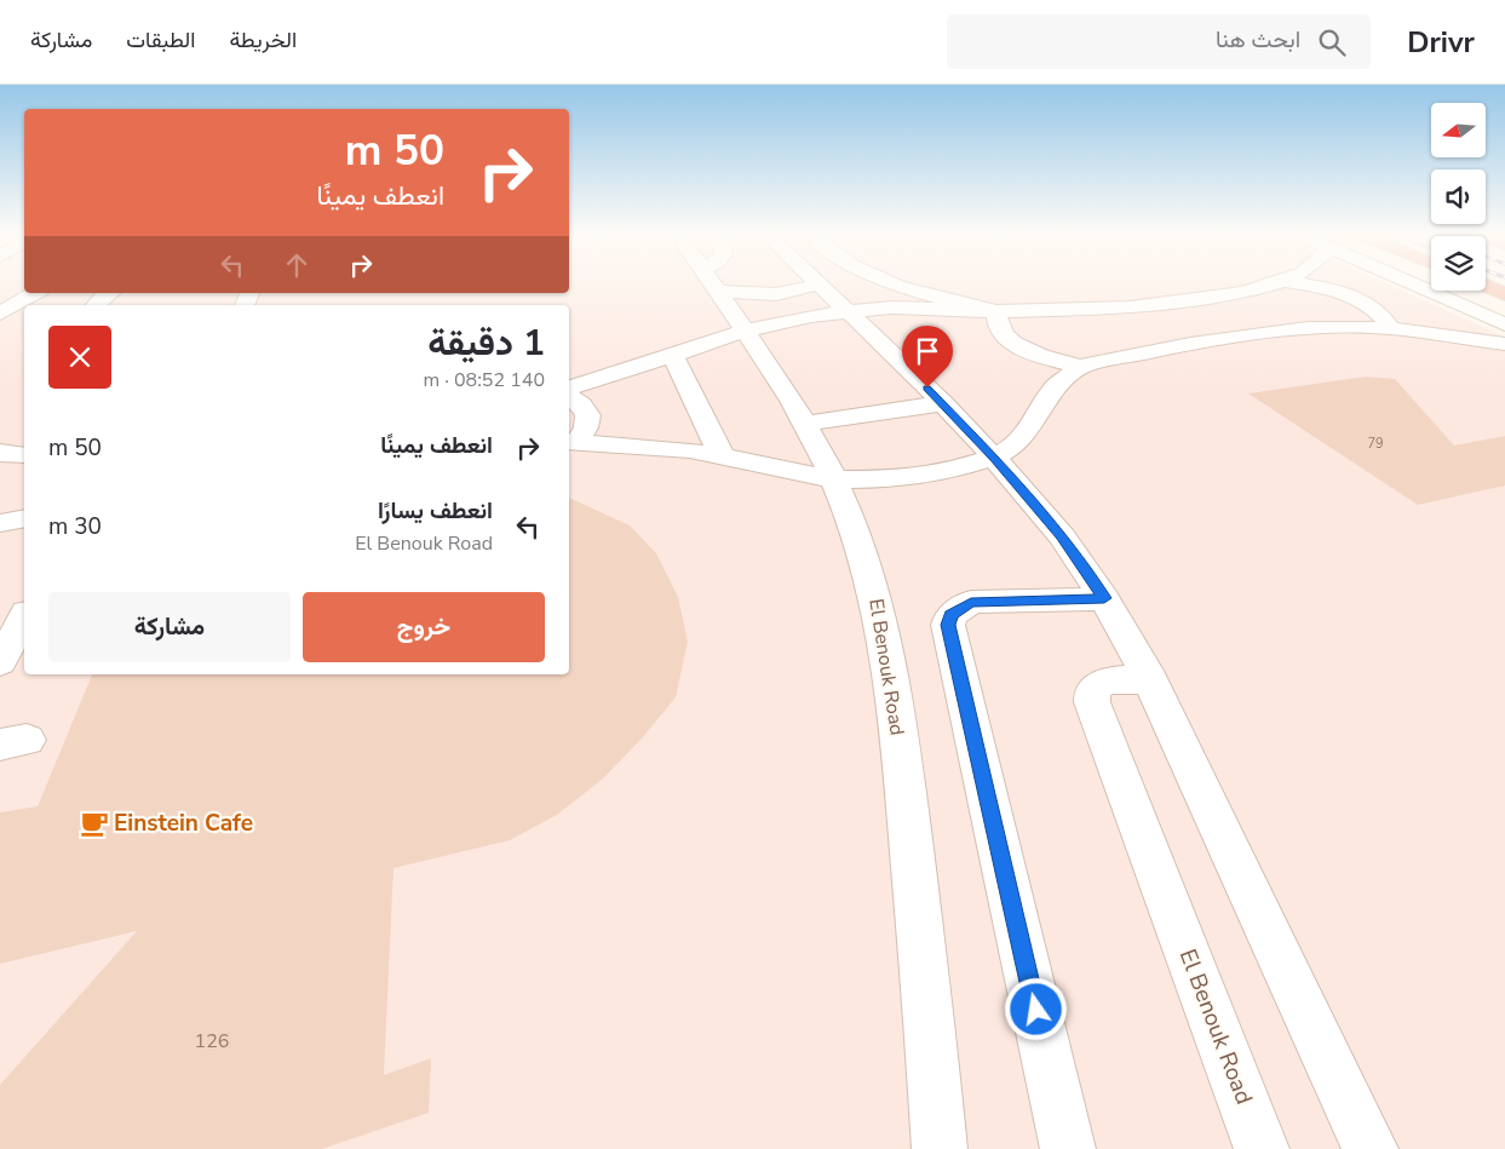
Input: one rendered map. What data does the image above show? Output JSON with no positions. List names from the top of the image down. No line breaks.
{"streets":{"street":["El Benouk Road"]},"places":{"cafe":["Einstein Cafe"]},"house_numbers":["79","126"],"north":"left","page":{"header":"Drivr","search":"ابحث هنا","nav":["الخريطة","الطبقات","مشاركة"],"turn":["50 m","انعطف يمينًا"],"heading":["1 دقيقة","140 m · 08:52"],"list":[{"name":"انعطف يمينًا","value":"50 m"},{"name":"انعطف يسارًا","note":"El Benouk Road","value":"30 m"}],"buttons":["خروج","مشاركة"]}}
